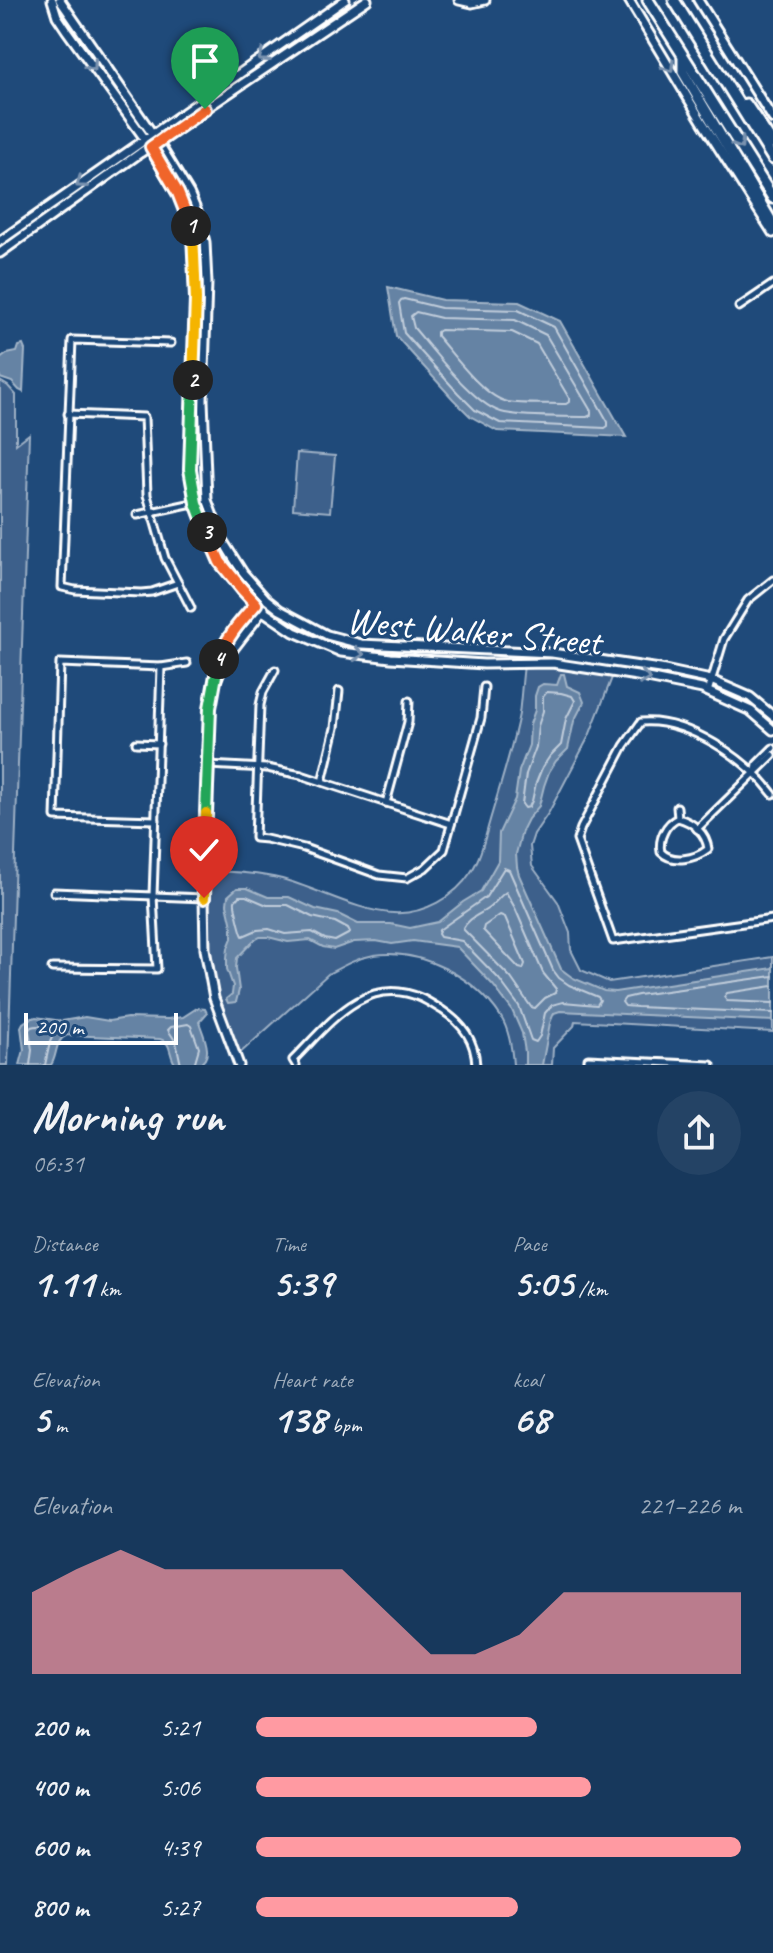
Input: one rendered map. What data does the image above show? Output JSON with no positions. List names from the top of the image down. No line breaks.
{"streets":{"street":["West Walker Street"]},"scale_bar":"200 m","page":{"pins":["1","2","3","4"],"scale":"200 m","heading":["Morning run","06:31"],"stats":[["Distance","1.11 km"],["Time","5:39"],["Pace","5:05 /km"],["Elevation","5 m"],["Heart rate","138 bpm"],["kcal","68"]],"chart":["Elevation","221–226 m"],"list":[{"name":"200 m","note":"5:21"},{"name":"400 m","note":"5:06"},{"name":"600 m","note":"4:39"},{"name":"800 m","note":"5:27"}]}}
